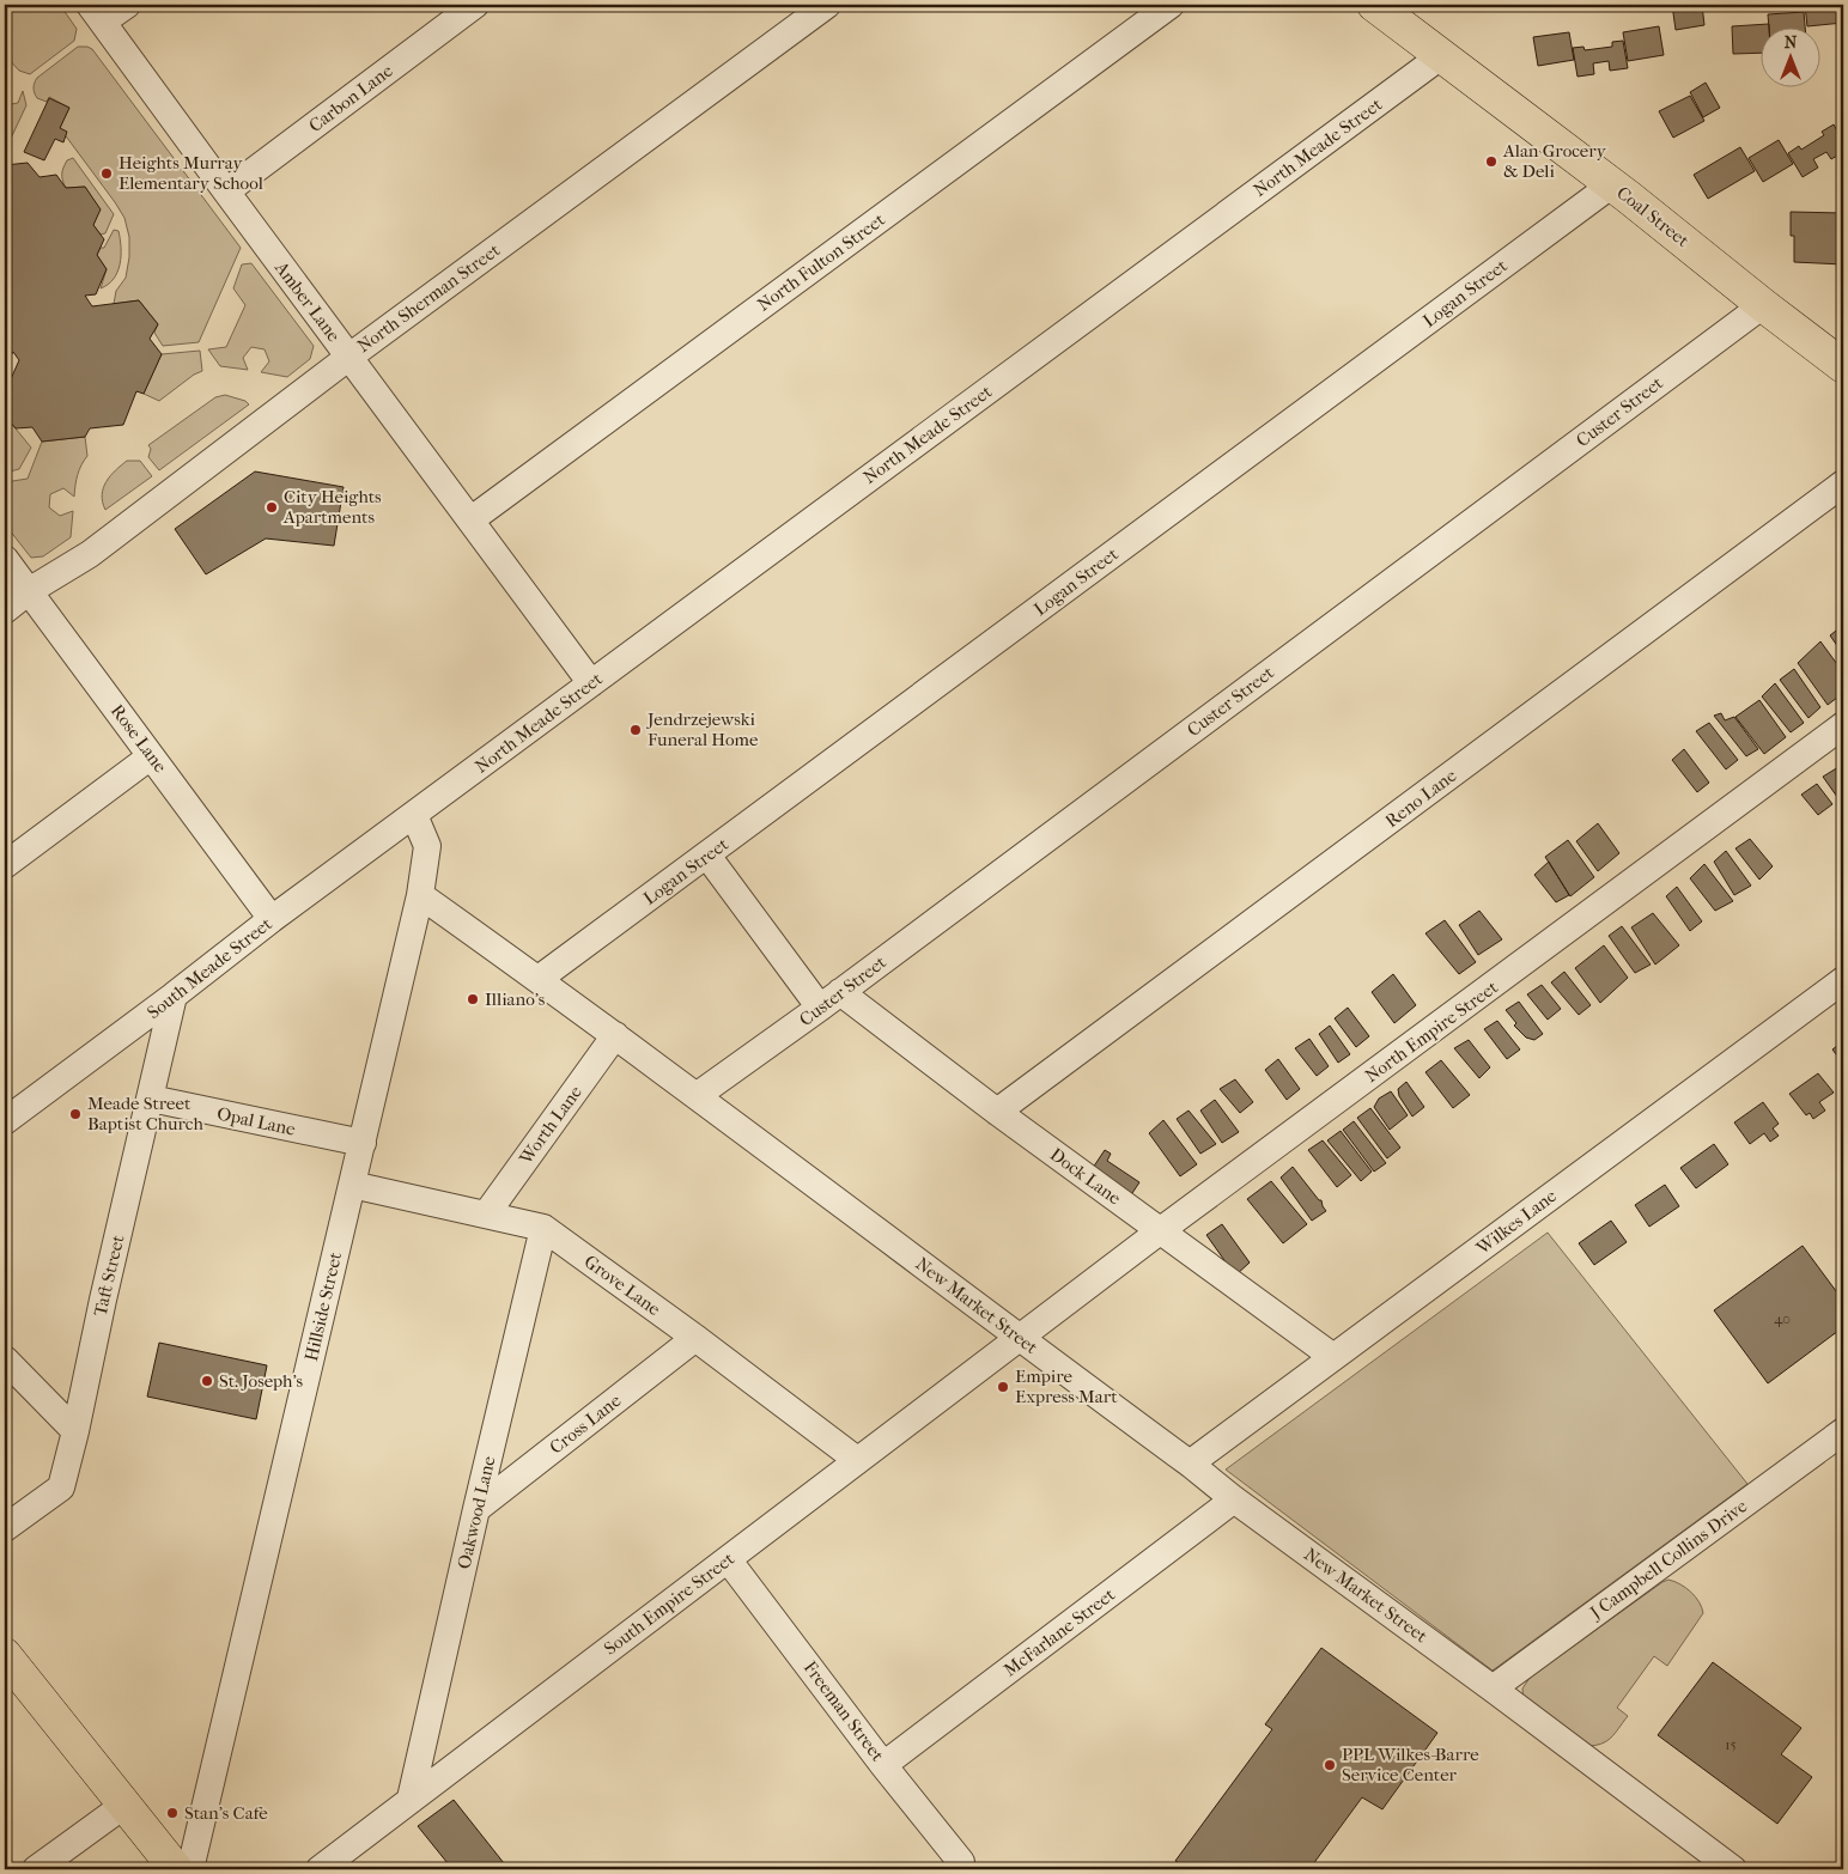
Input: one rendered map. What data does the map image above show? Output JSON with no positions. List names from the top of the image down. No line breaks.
{"streets":{"main road":["Coal Street"],"street":["Carbon Lane","North Meade Street","North Fulton Street","Logan Street","North Sherman Street","Amber Lane","Custer Street","Rose Lane","Reno Lane","South Meade Street","North Empire Street","Opal Lane","Worth Lane","Dock Lane","Wilkes Lane","Taft Street","Grove Lane","New Market Street","Hillside Street","Cross Lane","Oakwood Lane","J Campbell Collins Drive","South Empire Street","McFarlane Street","Freeman Street"]},"crossings":[["Carbon Lane","Amber Lane"],["North Meade Street","Coal Street"],["North Meade Street","Amber Lane"],["North Meade Street","South Meade Street"],["North Meade Street","Hillside Street"],["Coal Street","Logan Street"],["Coal Street","Custer Street"],["North Fulton Street","Amber Lane"],["Logan Street","Dock Lane"],["Logan Street","New Market Street"],["North Sherman Street","Amber Lane"],["North Sherman Street","Rose Lane"],["Custer Street","Dock Lane"],["Custer Street","New Market Street"],["Rose Lane","South Meade Street"],["Reno Lane","Dock Lane"],["South Meade Street","Taft Street"],["South Meade Street","Hillside Street"],["North Empire Street","Dock Lane"],["North Empire Street","New Market Street"],["North Empire Street","South Empire Street"],["Opal Lane","Taft Street"],["Opal Lane","Hillside Street"],["Worth Lane","Grove Lane"],["Worth Lane","New Market Street"],["Dock Lane","Wilkes Lane"],["Wilkes Lane","New Market Street"],["Grove Lane","Hillside Street"],["Grove Lane","Cross Lane"],["Grove Lane","Oakwood Lane"],["Grove Lane","South Empire Street"],["New Market Street","Hillside Street"],["New Market Street","J Campbell Collins Drive"],["New Market Street","South Empire Street"],["New Market Street","McFarlane Street"],["Cross Lane","Oakwood Lane"],["Oakwood Lane","South Empire Street"],["South Empire Street","Freeman Street"],["McFarlane Street","Freeman Street"]],"places":["Alan Grocery & Deli","Heights Murray Elementary School","City Heights Apartments","Jendrzejewski Funeral Home","Illiano's","Meade Street Baptist Church","St. Joseph's","Empire Express Mart","PPL Wilkes-Barre Service Center","Stan's Cafe"],"house_numbers":["40","15"],"north":"top"}
